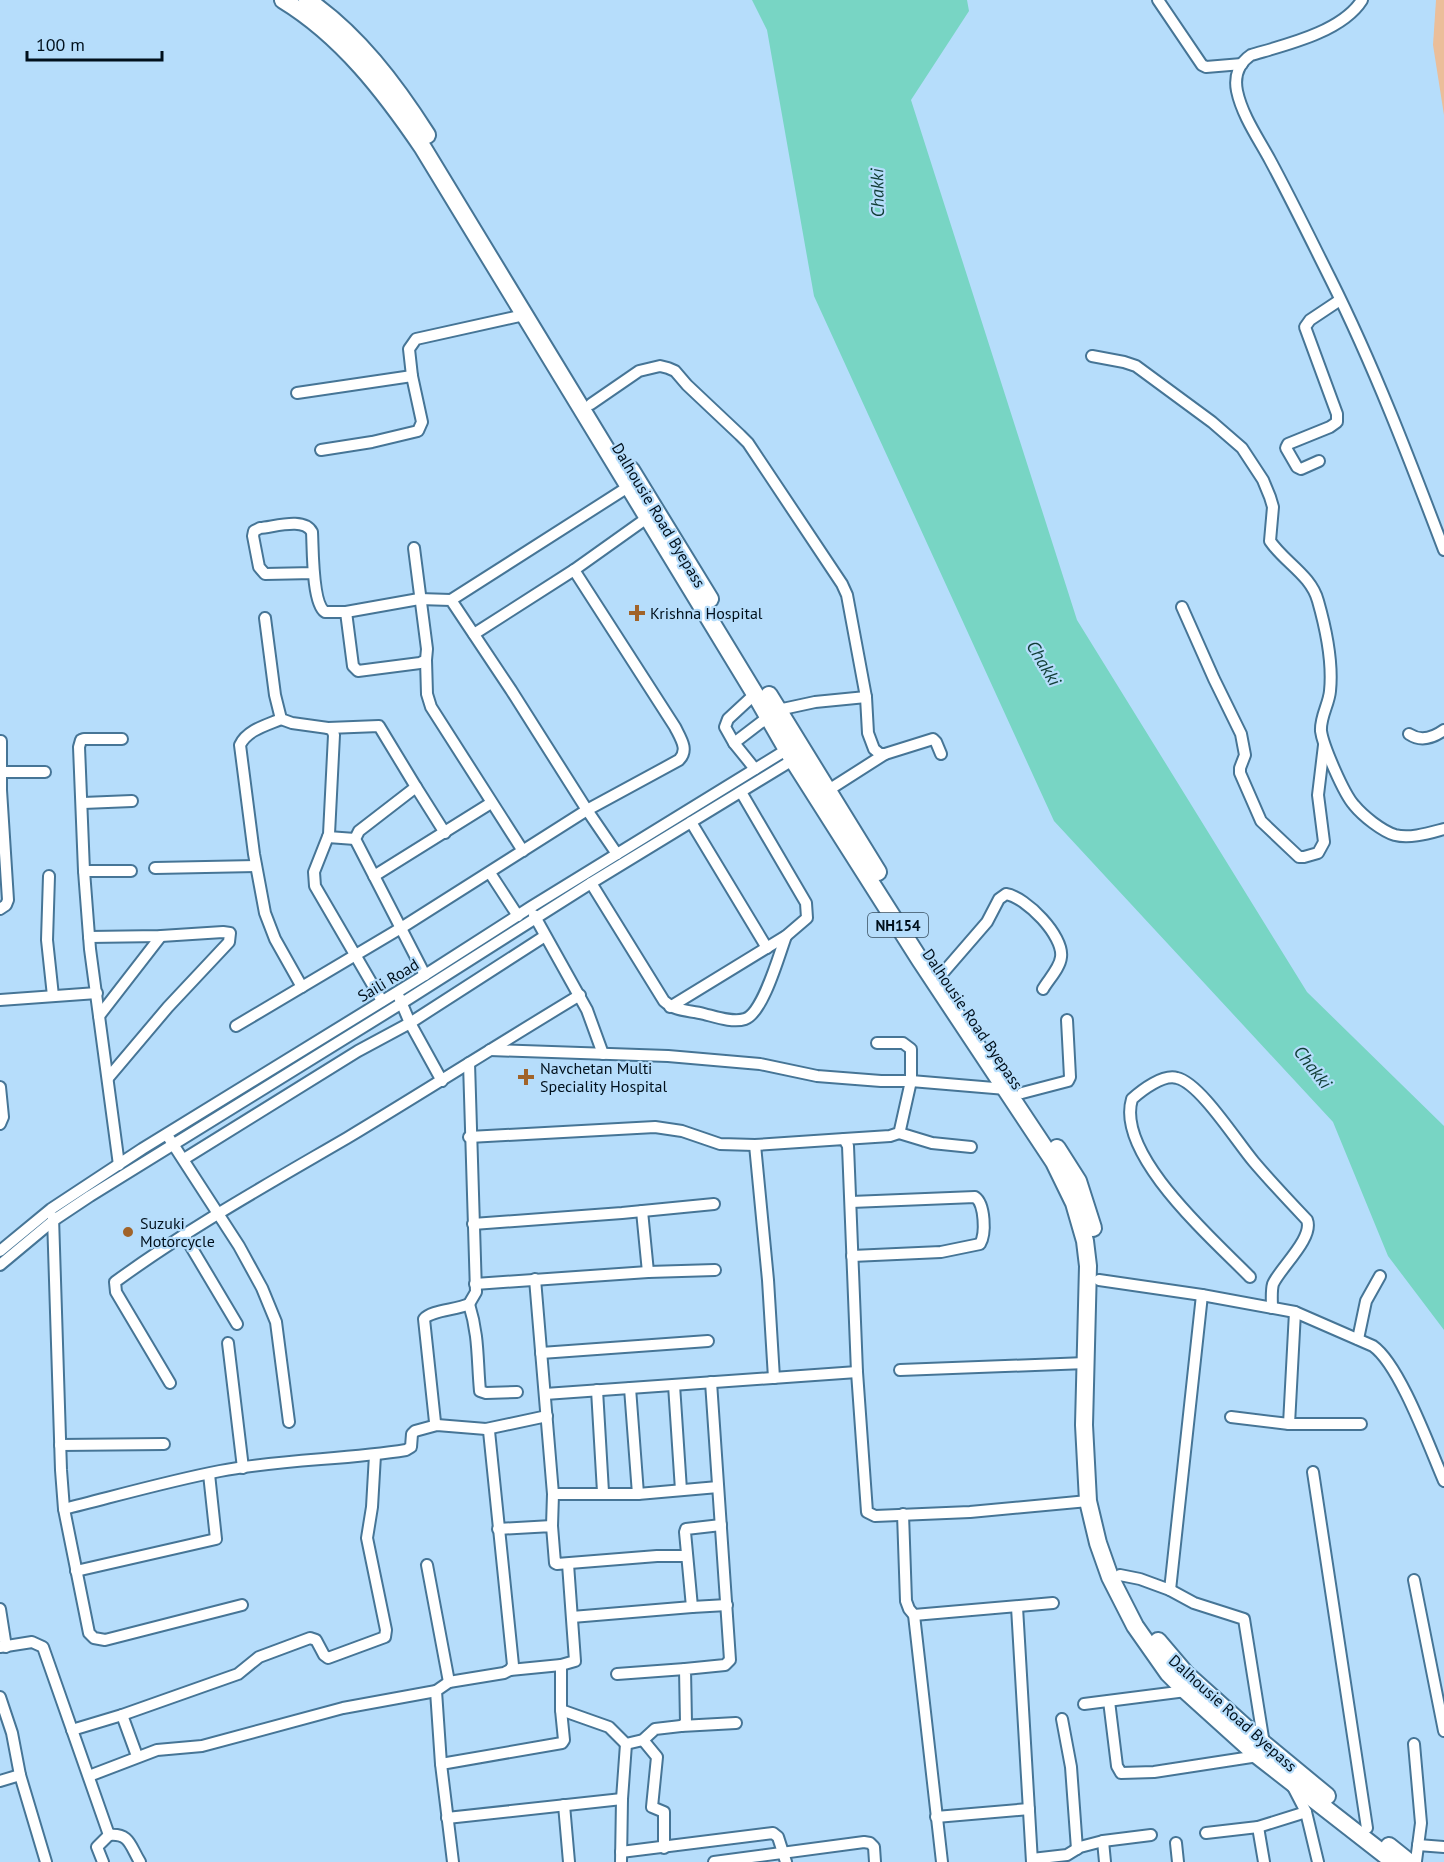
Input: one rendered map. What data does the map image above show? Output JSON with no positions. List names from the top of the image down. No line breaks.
{"streets":{"highway":["Dalhousie Road Byepass","NH154"],"street":["Saili Road"]},"crossings":[["Dalhousie Road Byepass","NH154"],["Dalhousie Road Byepass","Saili Road"],["NH154","Saili Road"]],"water":["Chakki"],"places":{"health":["Krishna Hospital","Navchetan Multi Speciality Hospital"],"other":["Suzuki Motorcycle"]},"scale_bar":"100 m"}
